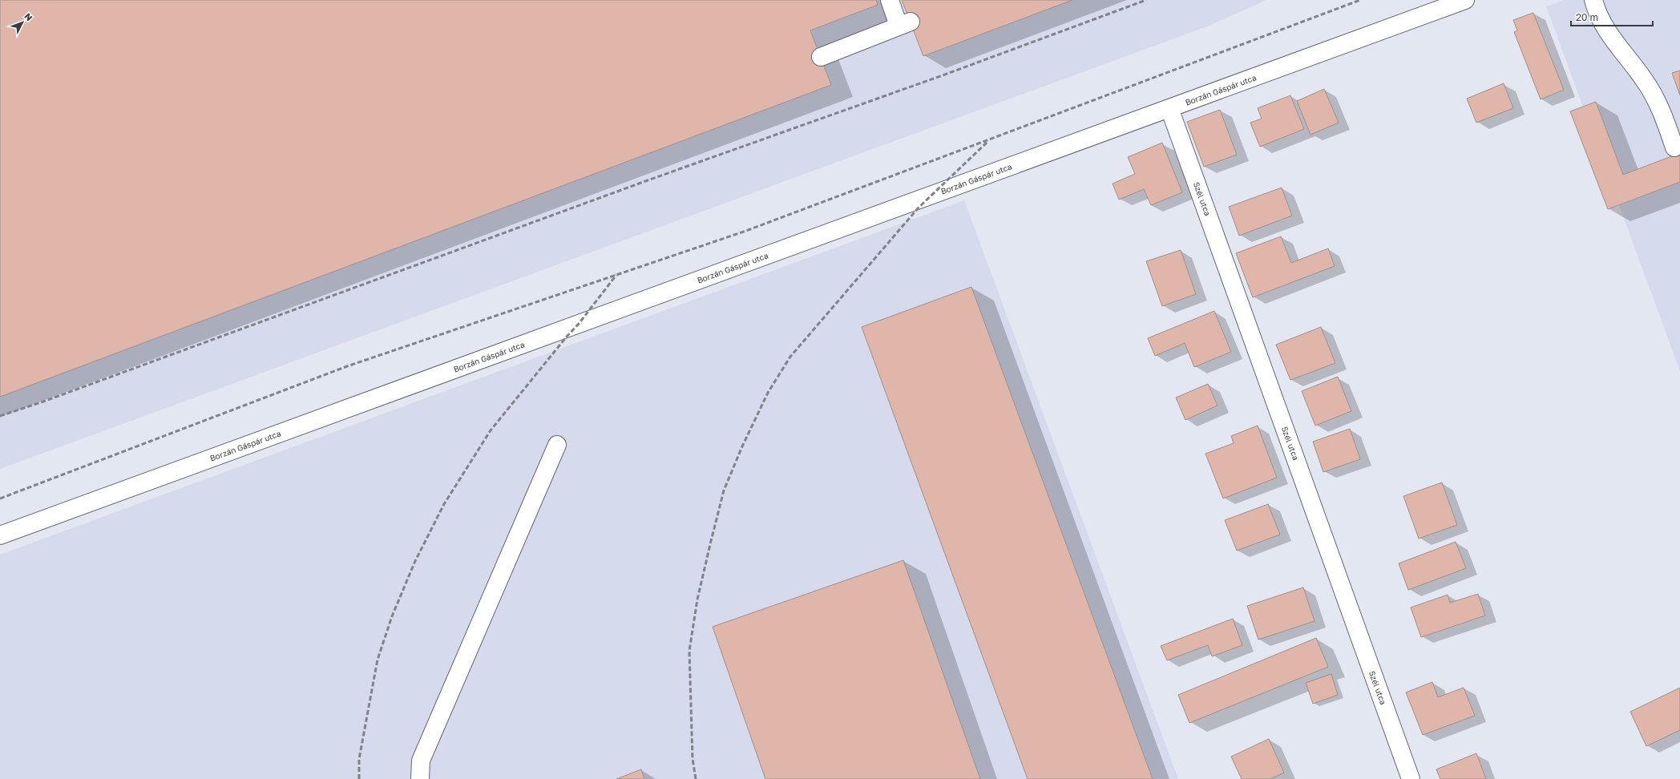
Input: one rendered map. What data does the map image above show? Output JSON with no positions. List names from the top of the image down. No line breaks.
{"streets":{"street":["Borzán Gáspár utca","Szél utca"]},"crossings":[["Borzán Gáspár utca","Szél utca"]],"scale_bar":"20 m","north":"top right"}
